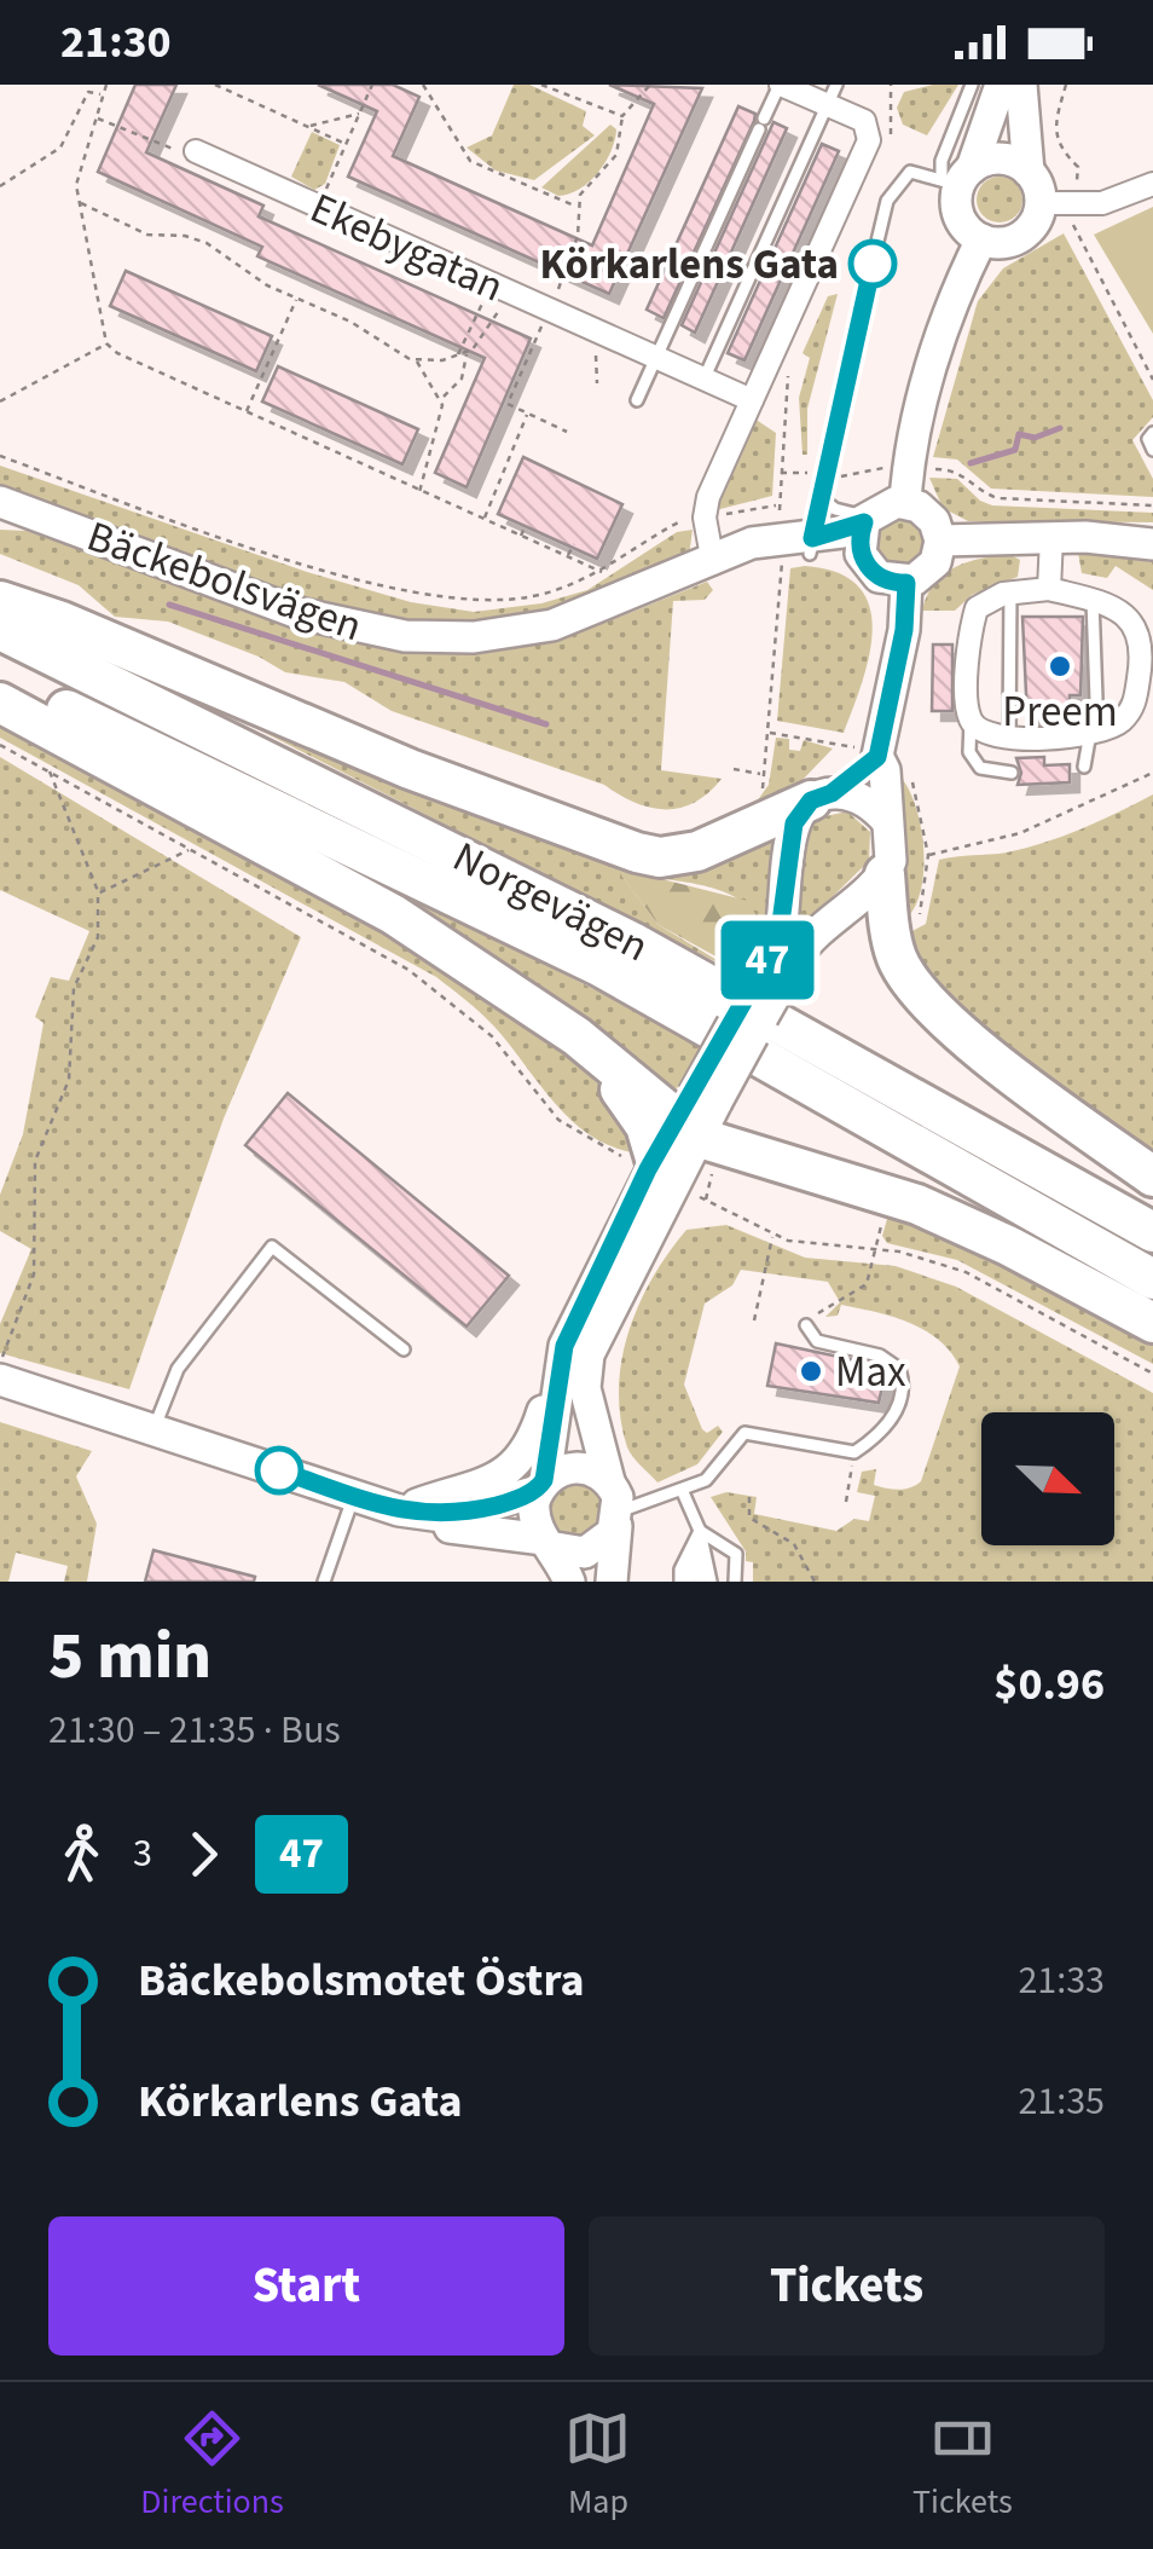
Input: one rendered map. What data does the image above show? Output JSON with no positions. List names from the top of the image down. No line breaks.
{"streets":{"highway":["Norgevägen"],"street":["Ekebygatan","Bäckebolsvägen"]},"places":["Körkarlens Gata","Preem","Max"],"lines":["bus line 47"],"north":"bottom right","page":{"status":"21:30","on_map":"47","heading":["5 min","21:30 – 21:35 · Bus","$0.96"],"legs":["3","47"],"list":[{"name":"Bäckebolsmotet Östra","value":"21:33"},{"name":"Körkarlens Gata","value":"21:35"}],"buttons":["Start","Tickets"],"tabs":["Directions","Map","Tickets"]}}
